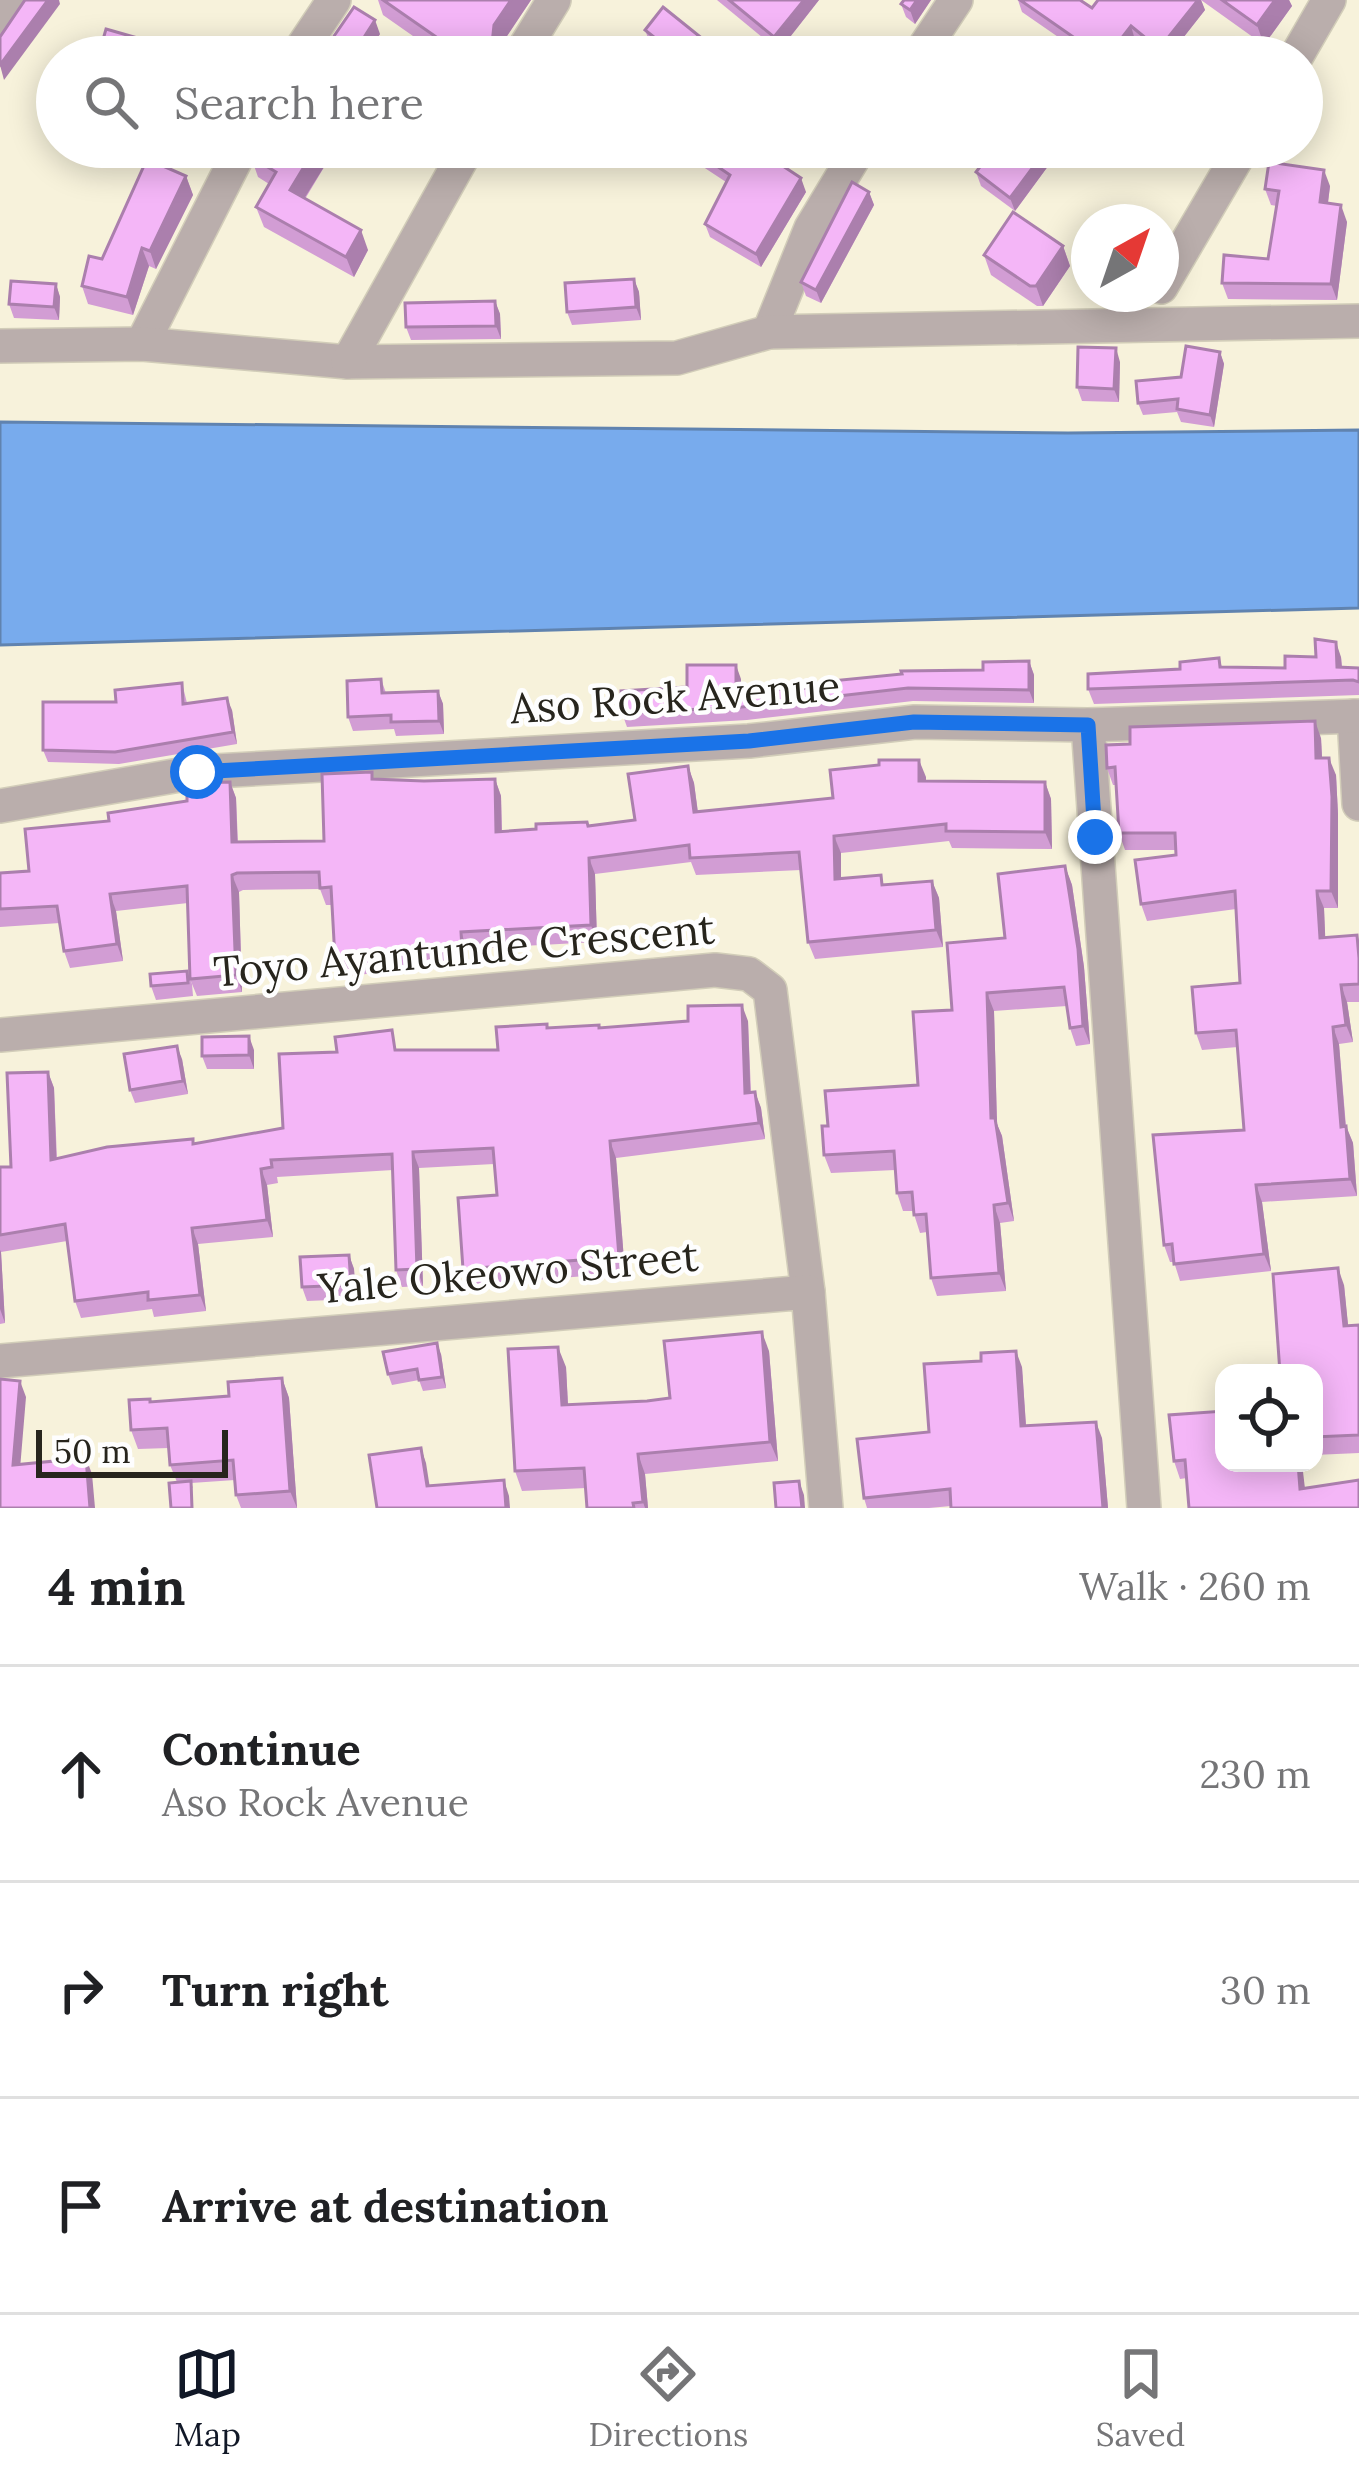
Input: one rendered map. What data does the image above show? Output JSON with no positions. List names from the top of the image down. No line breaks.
{"streets":{"street":["Aso Rock Avenue","Toyo Ayantunde Crescent","Yale Okeowo Street"]},"crossings":[["Toyo Ayantunde Crescent","Yale Okeowo Street"]],"scale_bar":"50 m","north":"top right","page":{"search":"Search here","scale":"50 m","heading":["4 min","Walk · 260 m"],"list":[["Continue","Aso Rock Avenue","230 m"],["Turn right","30 m"],"Arrive at destination"],"nav":["Map","Directions","Saved"]}}
